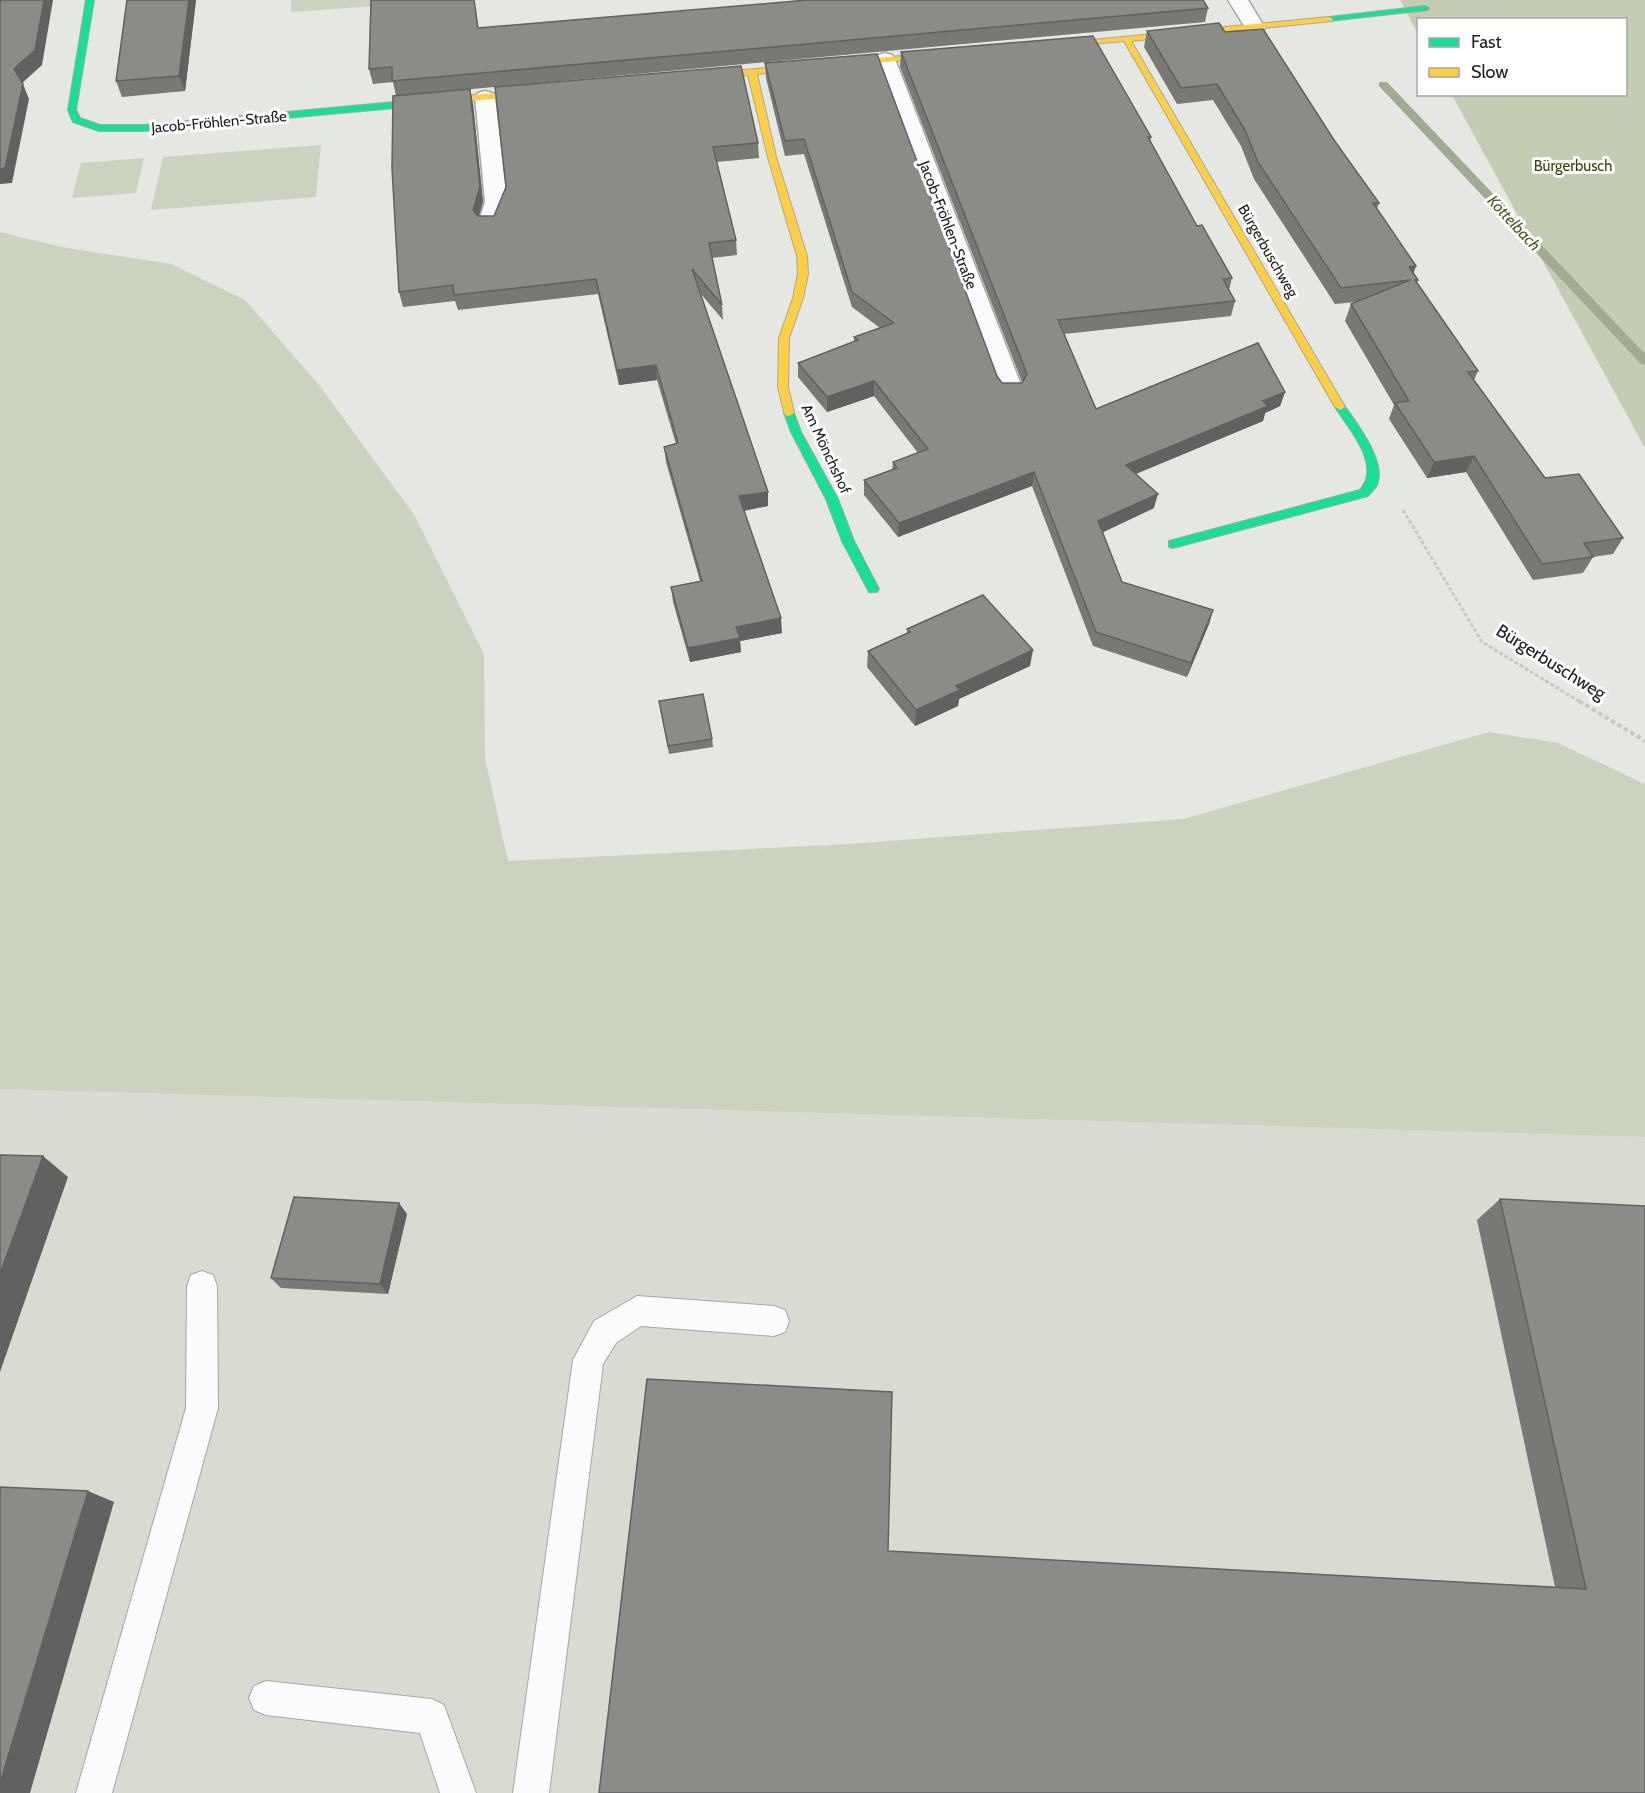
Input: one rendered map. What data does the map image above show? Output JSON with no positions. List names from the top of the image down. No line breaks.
{"streets":{"street":["Jacob-Fröhlen-Straße","Bürgerbuschweg","Am Mönchshof"]},"water":["Köttelbach"],"parks":["Bürgerbusch"],"legend":["Fast","Slow"]}
